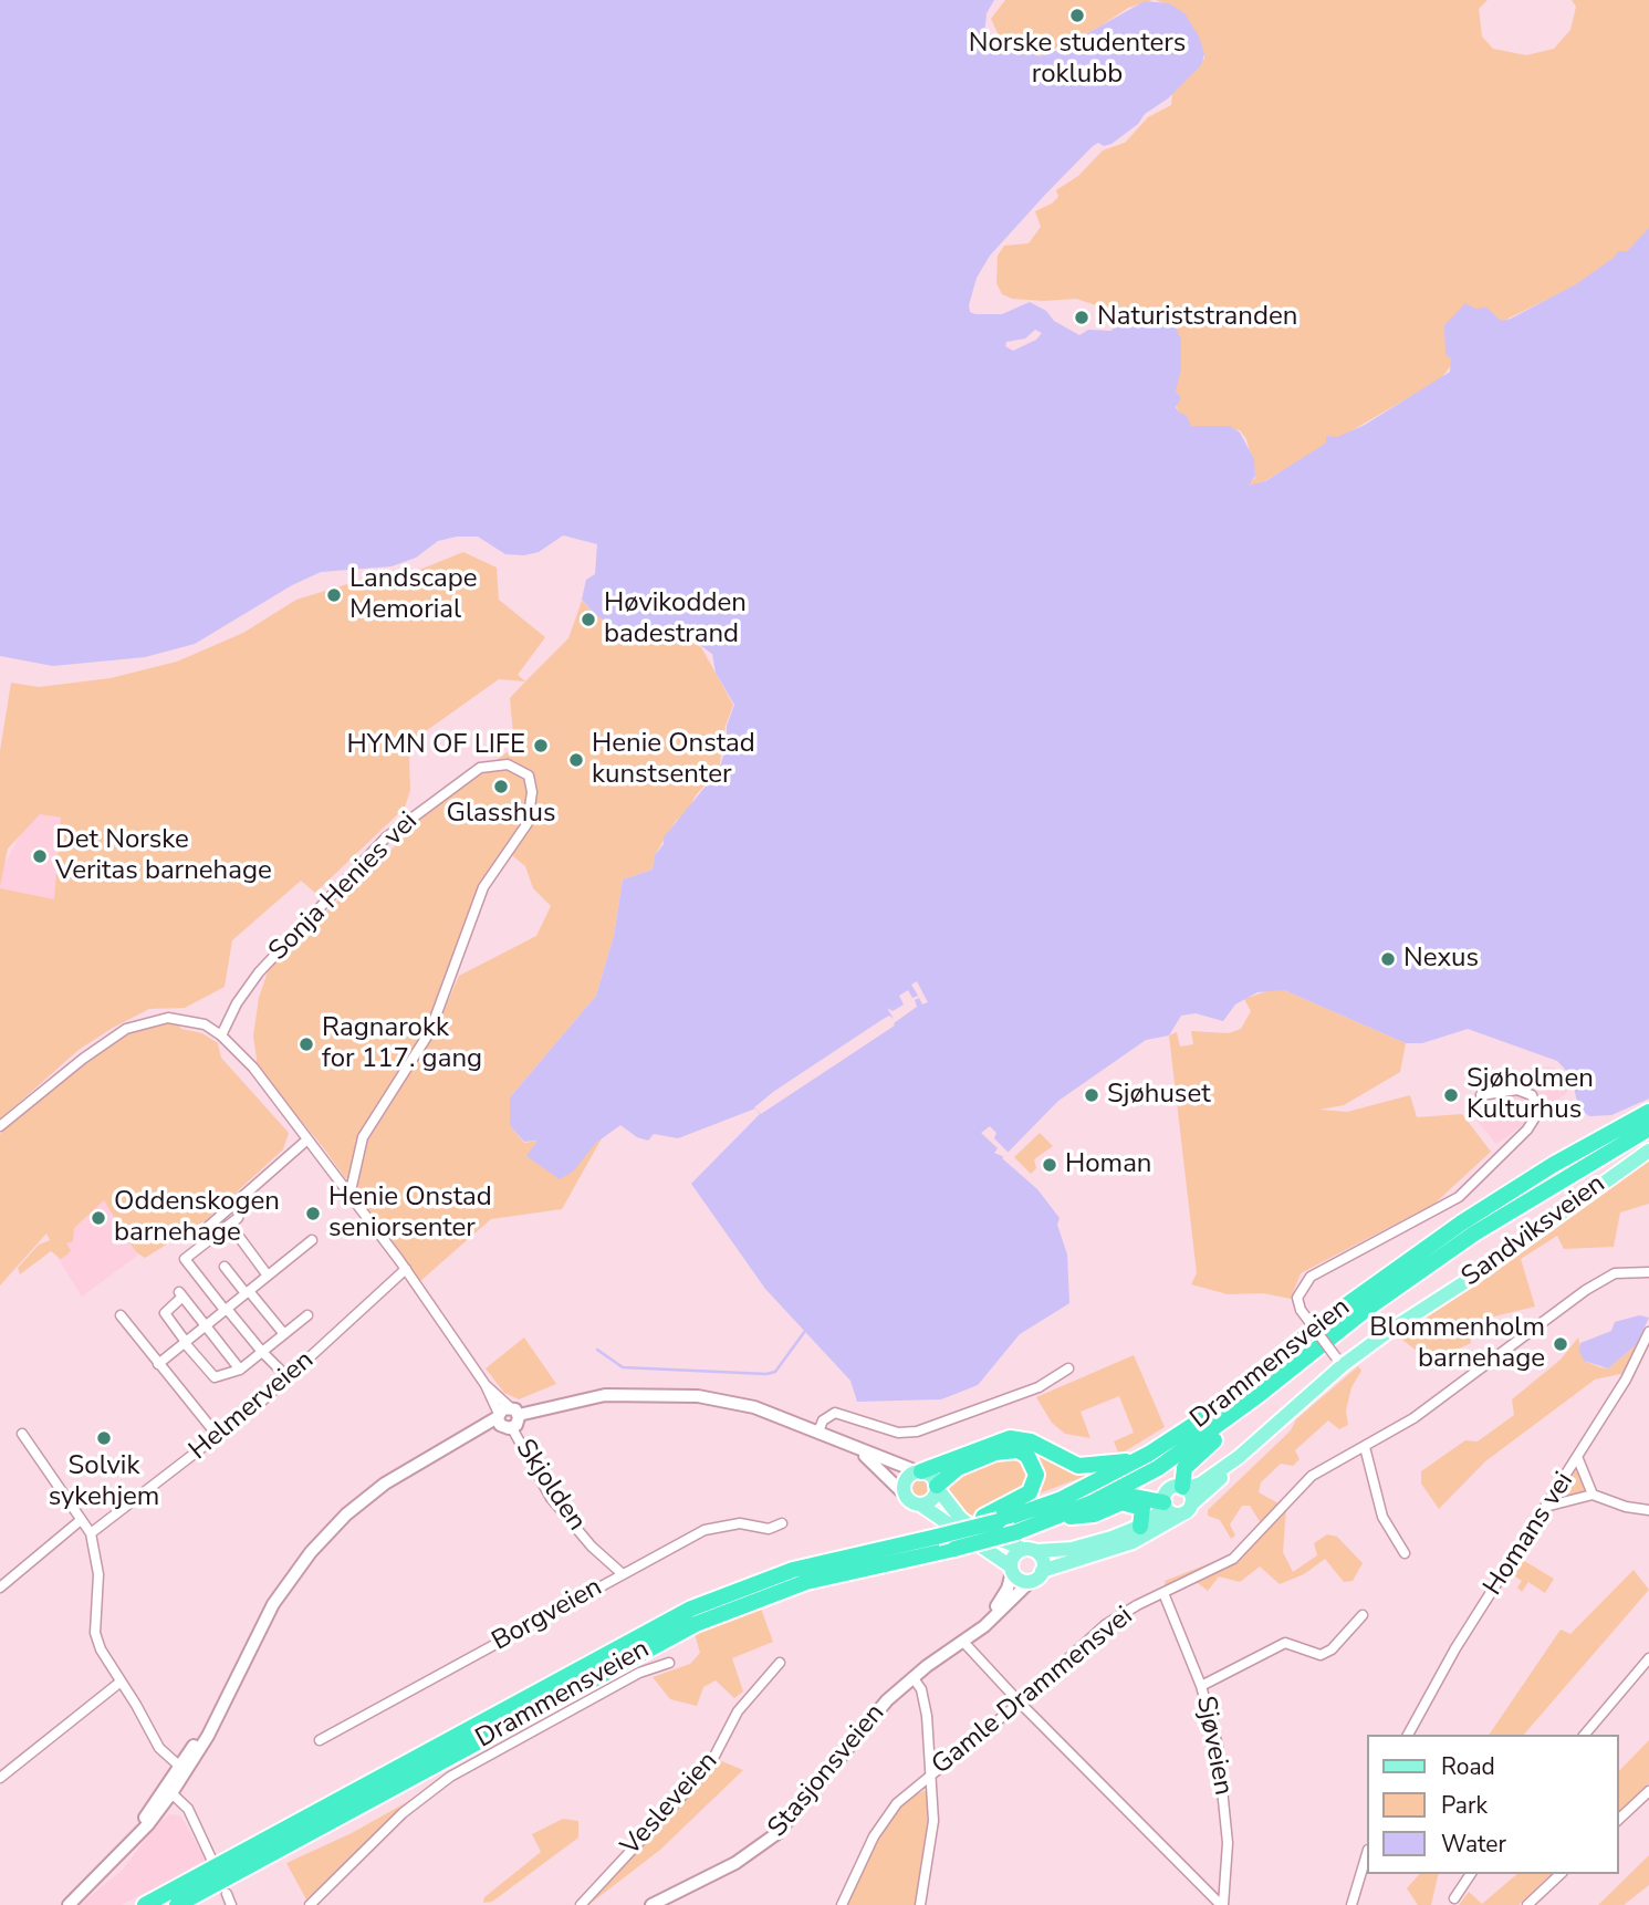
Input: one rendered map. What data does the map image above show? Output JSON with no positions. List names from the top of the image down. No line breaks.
{"streets":{"highway":["Drammensveien"],"main road":["Sandviksveien","Stasjonsveien"],"street":["Sonja Henies vei","Helmerveien","Skjolden","Homans vei","Borgveien","Gamle Drammensvei","Sjøveien","Vesleveien"]},"crossings":[["Sandviksveien","Stasjonsveien"],["Skjolden","Borgveien"],["Gamle Drammensvei","Sjøveien"]],"places":["Norske studenters roklubb","Naturiststranden","Landscape Memorial","Høvikodden badestrand","HYMN OF LIFE","Henie Onstad kunstsenter","Glasshus","Det Norske Veritas barnehage","Nexus","Ragnarokk for 117. gang","Sjøhuset","Sjøholmen Kulturhus","Homan","Henie Onstad seniorsenter","Oddenskogen barnehage","Blommenholm barnehage","Solvik sykehjem"],"legend":["Road","Park","Water"]}
